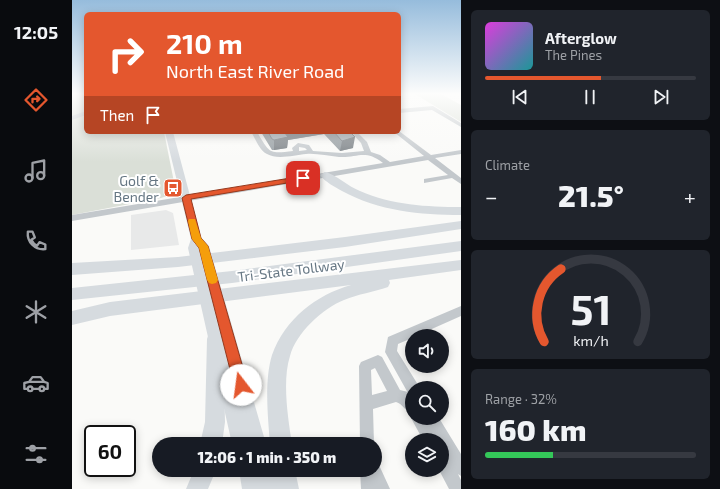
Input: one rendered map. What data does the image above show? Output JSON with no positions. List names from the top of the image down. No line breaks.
{"streets":{"highway":["Tri-State Tollway"]},"places":{"bus stop":["Golf & Bender"]},"page":{"tabs":"12:05","turn":["210 m","North East River Road"],"song":["Afterglow","The Pines"],"then":"Then","tile":["Climate",["Range · 32%","160 km"]],"heat":["−","21.5°","+"],"limit":"60","trip":"12:06 · 1 min · 350 m","gauge":["51","km/h"]}}
